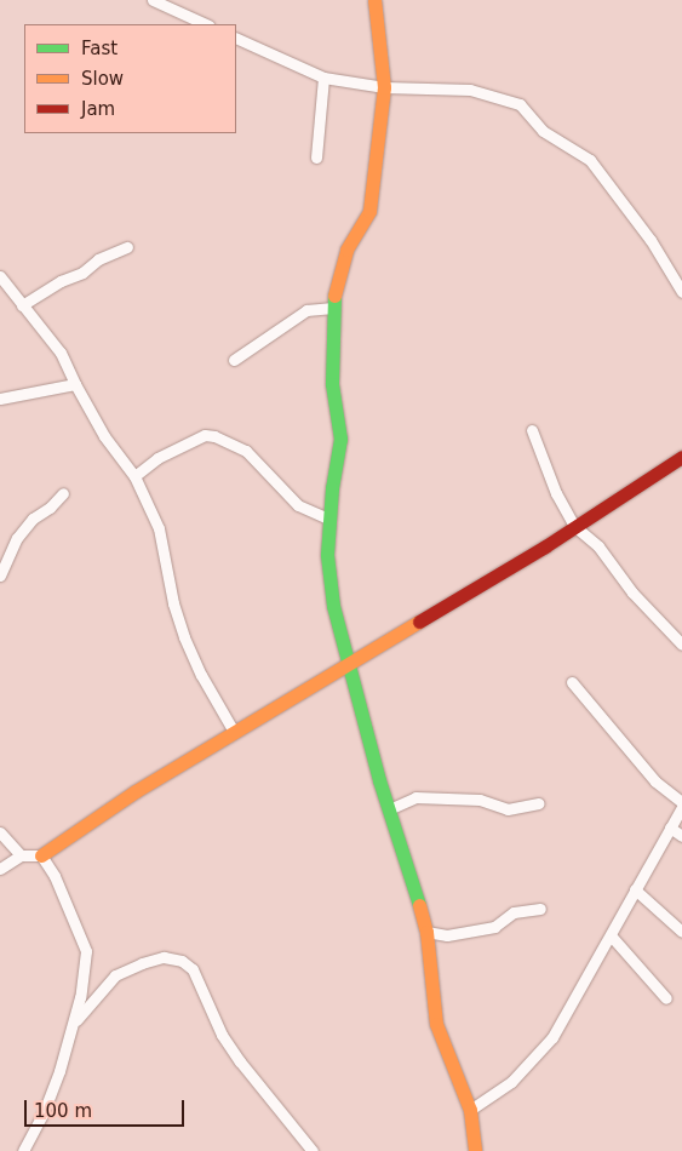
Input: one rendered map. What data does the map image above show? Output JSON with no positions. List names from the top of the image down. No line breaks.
{"legend":["Fast","Slow","Jam"],"scale_bar":"100 m"}
